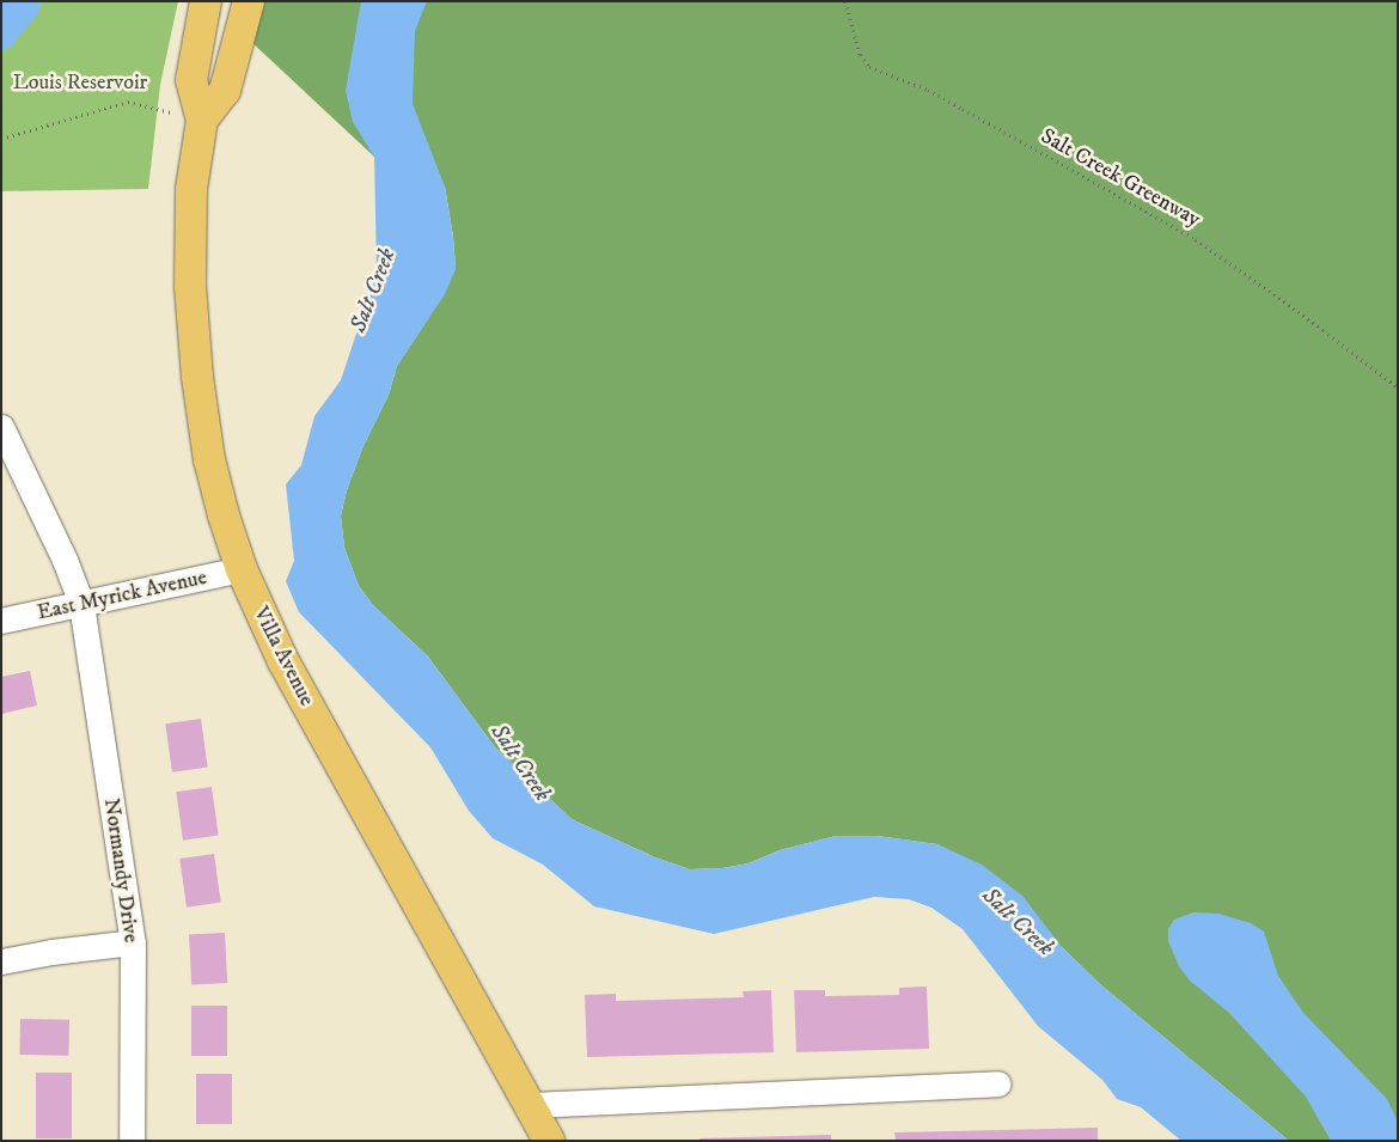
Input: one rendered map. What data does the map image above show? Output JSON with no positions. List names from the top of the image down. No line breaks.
{"streets":{"main road":["Villa Avenue"],"street":["East Myrick Avenue","Normandy Drive"],"path":["Salt Creek Greenway"]},"crossings":[["East Myrick Avenue","Villa Avenue"],["East Myrick Avenue","Normandy Drive"]],"water":["Salt Creek"],"parks":["Louis Reservoir"]}
